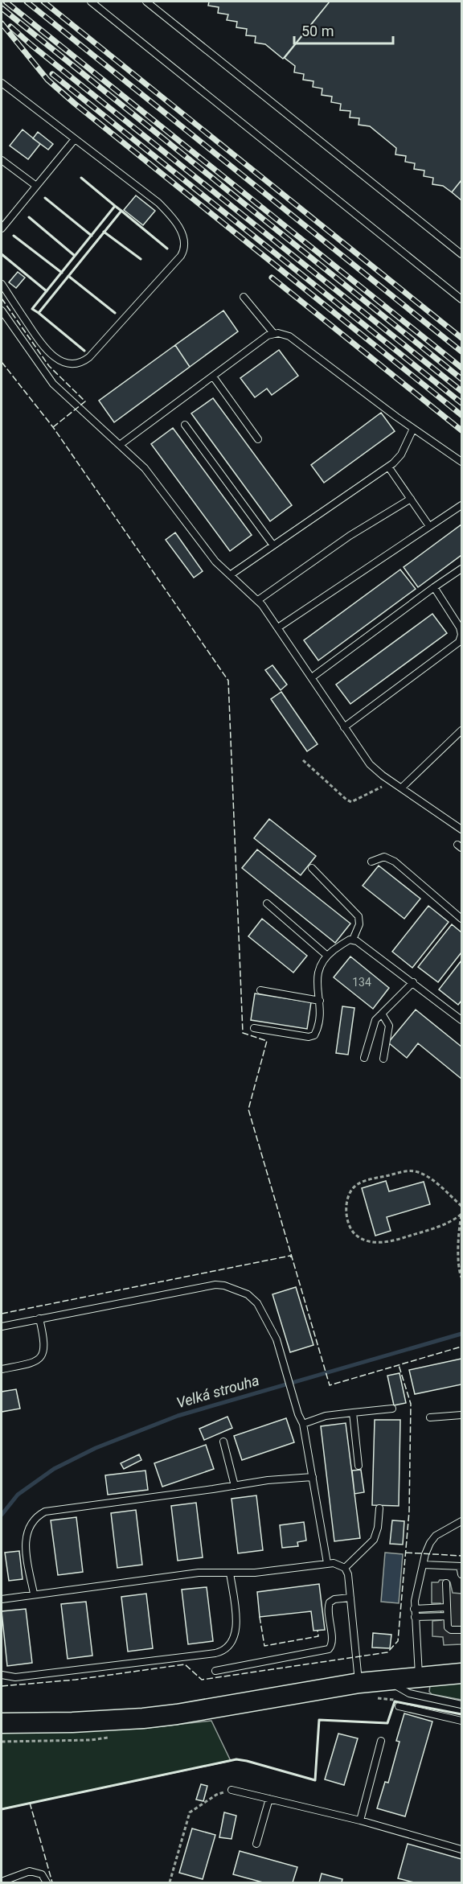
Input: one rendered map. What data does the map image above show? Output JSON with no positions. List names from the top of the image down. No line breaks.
{"water":["Velká strouha"],"house_numbers":["134"],"scale_bar":"50 m"}
